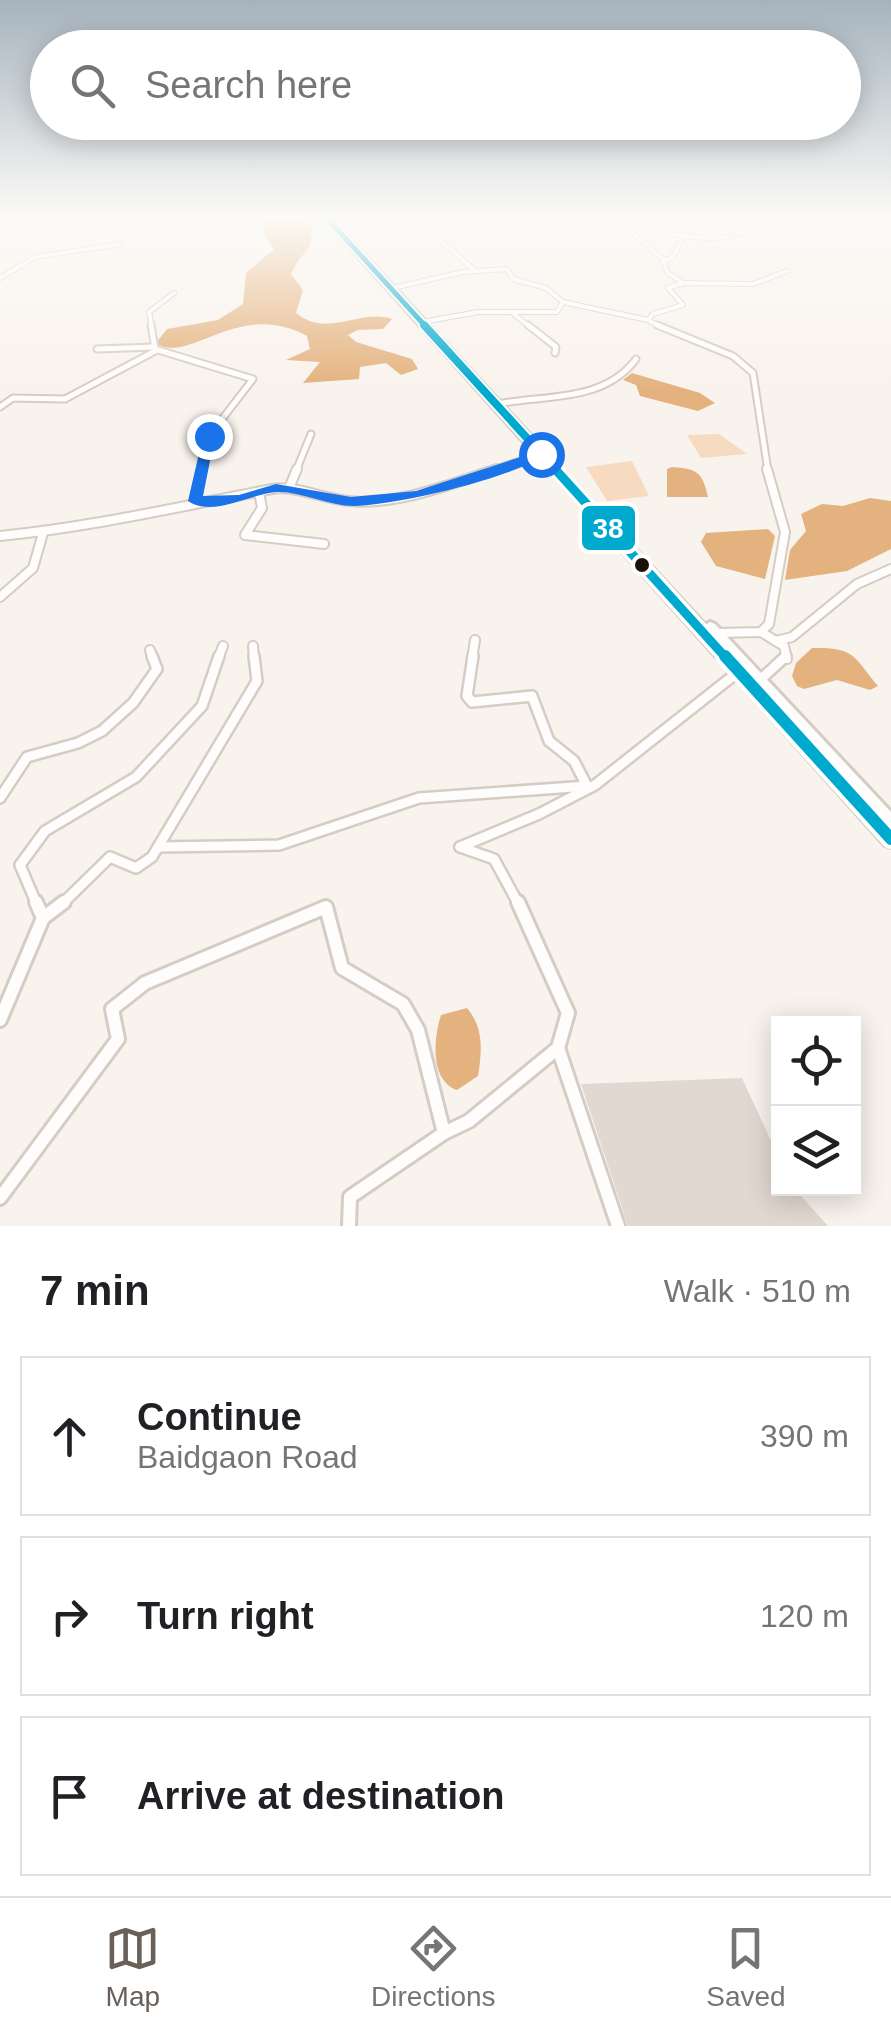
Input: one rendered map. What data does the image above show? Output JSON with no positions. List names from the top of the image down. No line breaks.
{"lines":["transit line 38"],"page":{"search":"Search here","heading":["7 min","Walk · 510 m"],"list":[["Continue","Baidgaon Road","390 m"],["Turn right","120 m"],"Arrive at destination"],"nav":["Map","Directions","Saved"]}}
